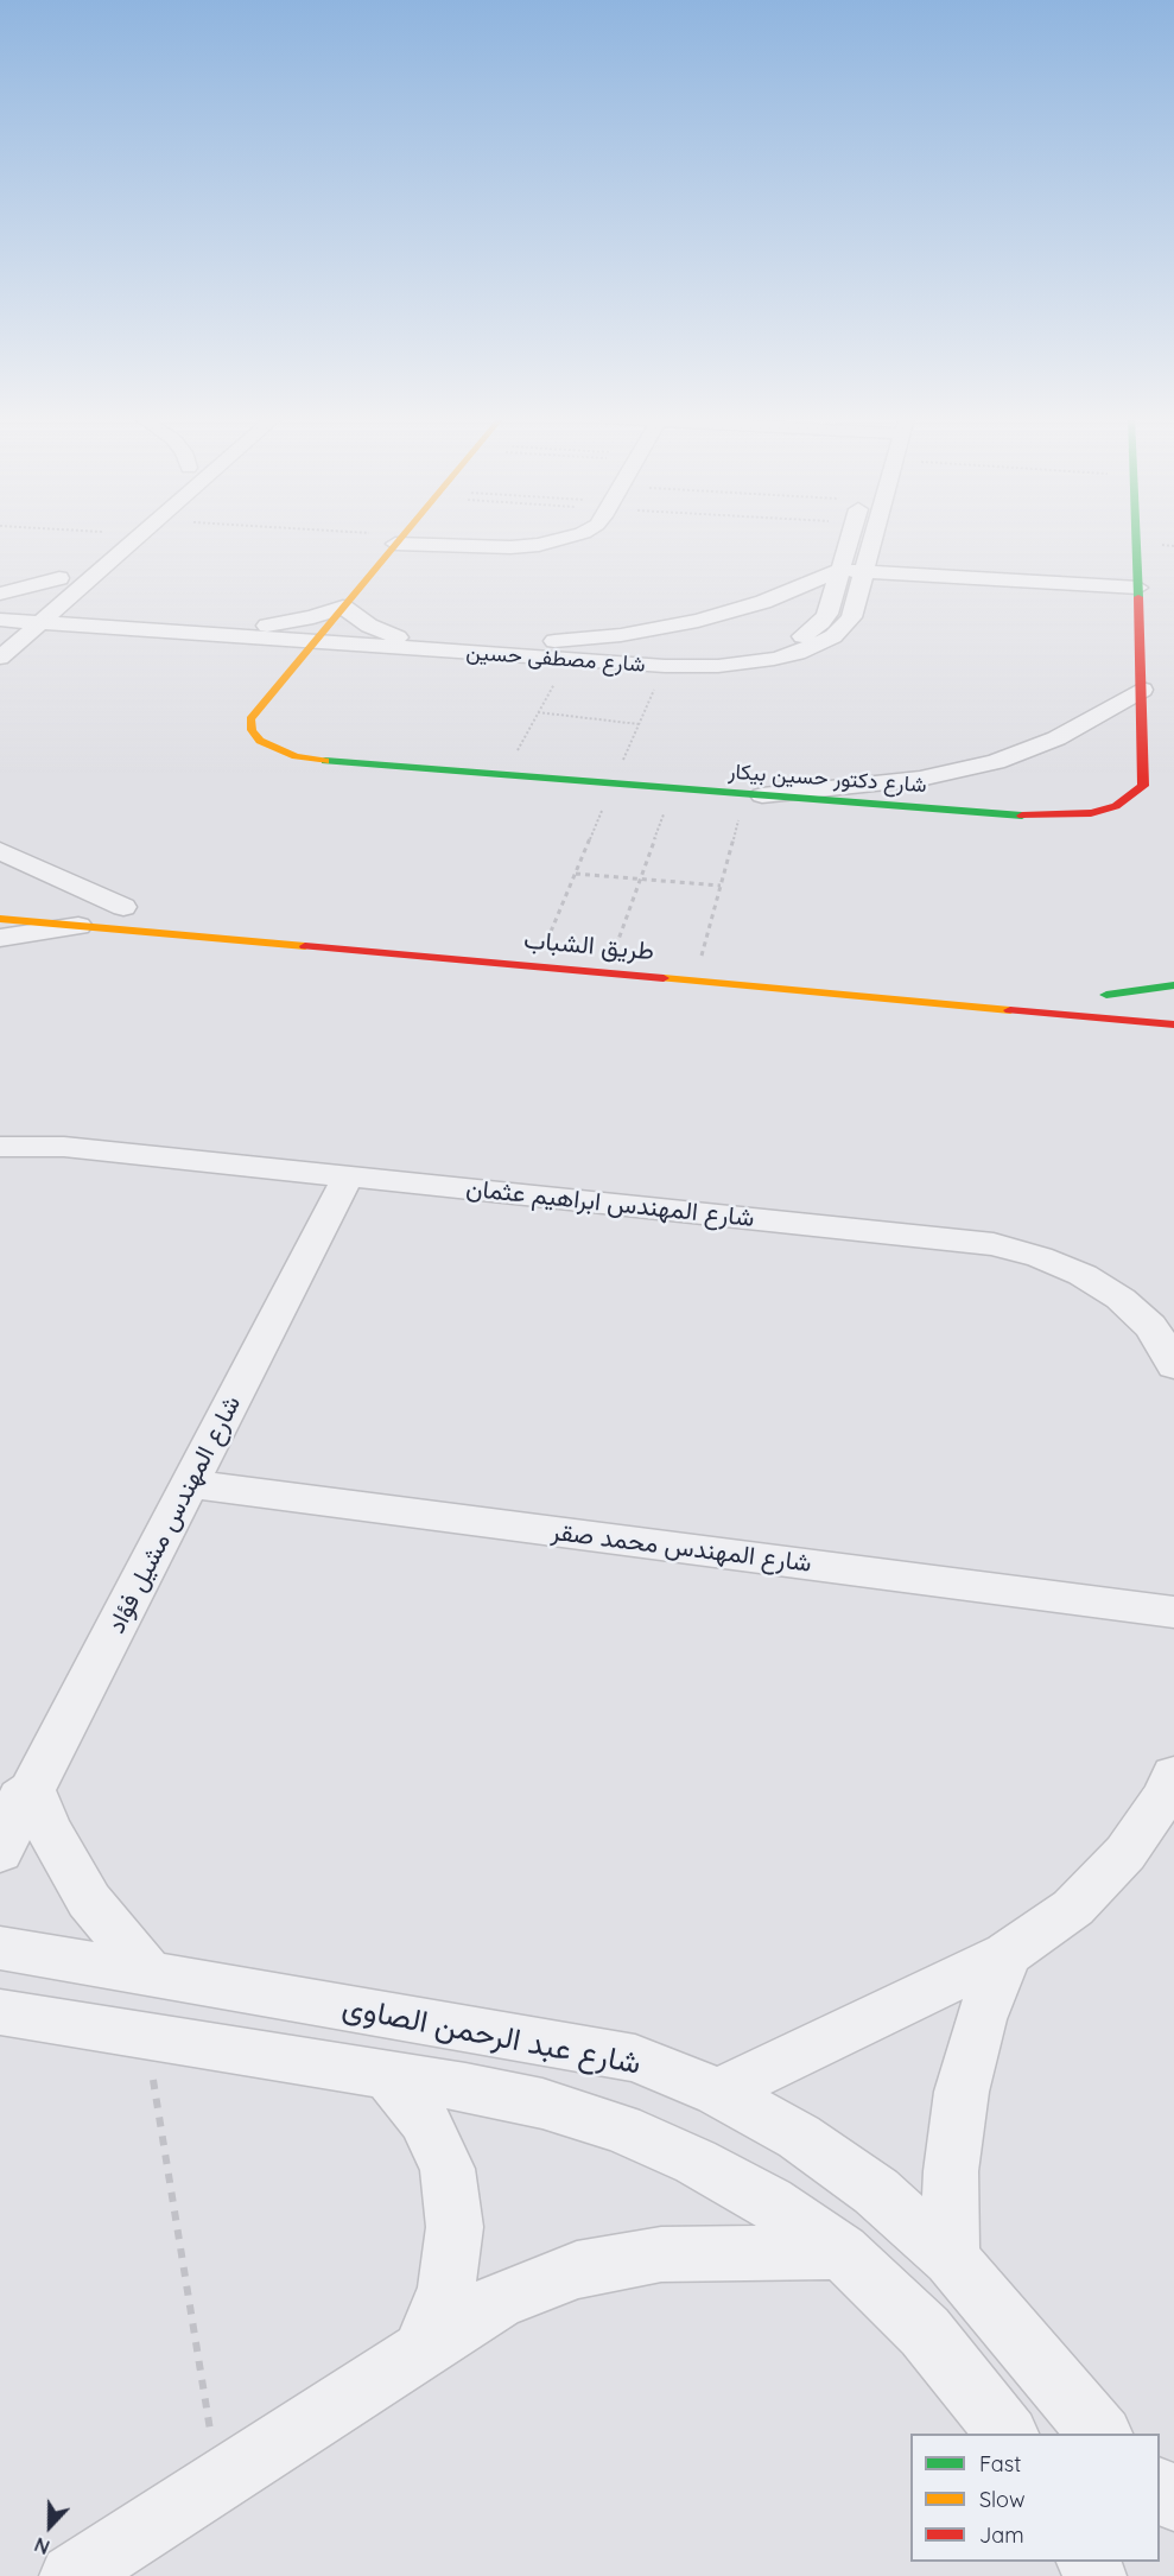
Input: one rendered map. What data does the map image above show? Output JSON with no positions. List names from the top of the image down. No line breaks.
{"streets":{"street":["شارع مصطفى حسين","شارع دكتور حسين بيكار","طريق الشباب","شارع المهندس ابراهيم عثمان","شارع المهندس مشيل فؤاد","شارع المهندس محمد صقر","شارع عبد الرحمن الصاوى"]},"crossings":[["شارع مصطفى حسين","شارع دكتور حسين بيكار"],["شارع المهندس ابراهيم عثمان","شارع المهندس مشيل فؤاد"],["شارع المهندس مشيل فؤاد","شارع المهندس محمد صقر"]],"legend":["Fast","Slow","Jam"],"north":"bottom"}
